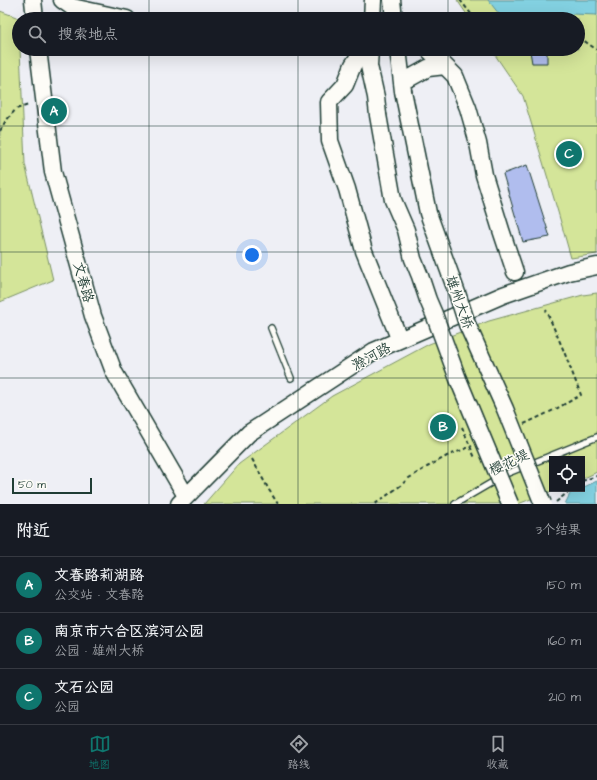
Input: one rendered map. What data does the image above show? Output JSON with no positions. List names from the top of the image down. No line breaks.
{"streets":{"street":["文春路","雄州大桥","滁河路"],"lane":["樱花堤"]},"crossings":[["文春路","滁河路"]],"scale_bar":"50 m","page":{"search":"搜索地点","pins":["A","C","B"],"scale":"50 m","heading":["附近","3个结果"],"list":[{"mark":"A","name":"文春路莉湖路","note":"公交站 · 文春路","value":"150 m"},{"mark":"B","name":"南京市六合区滨河公园","note":"公园 · 雄州大桥","value":"160 m"},{"mark":"C","name":"文石公园","note":"公园","value":"210 m"}],"nav":["地图","路线","收藏"]}}
